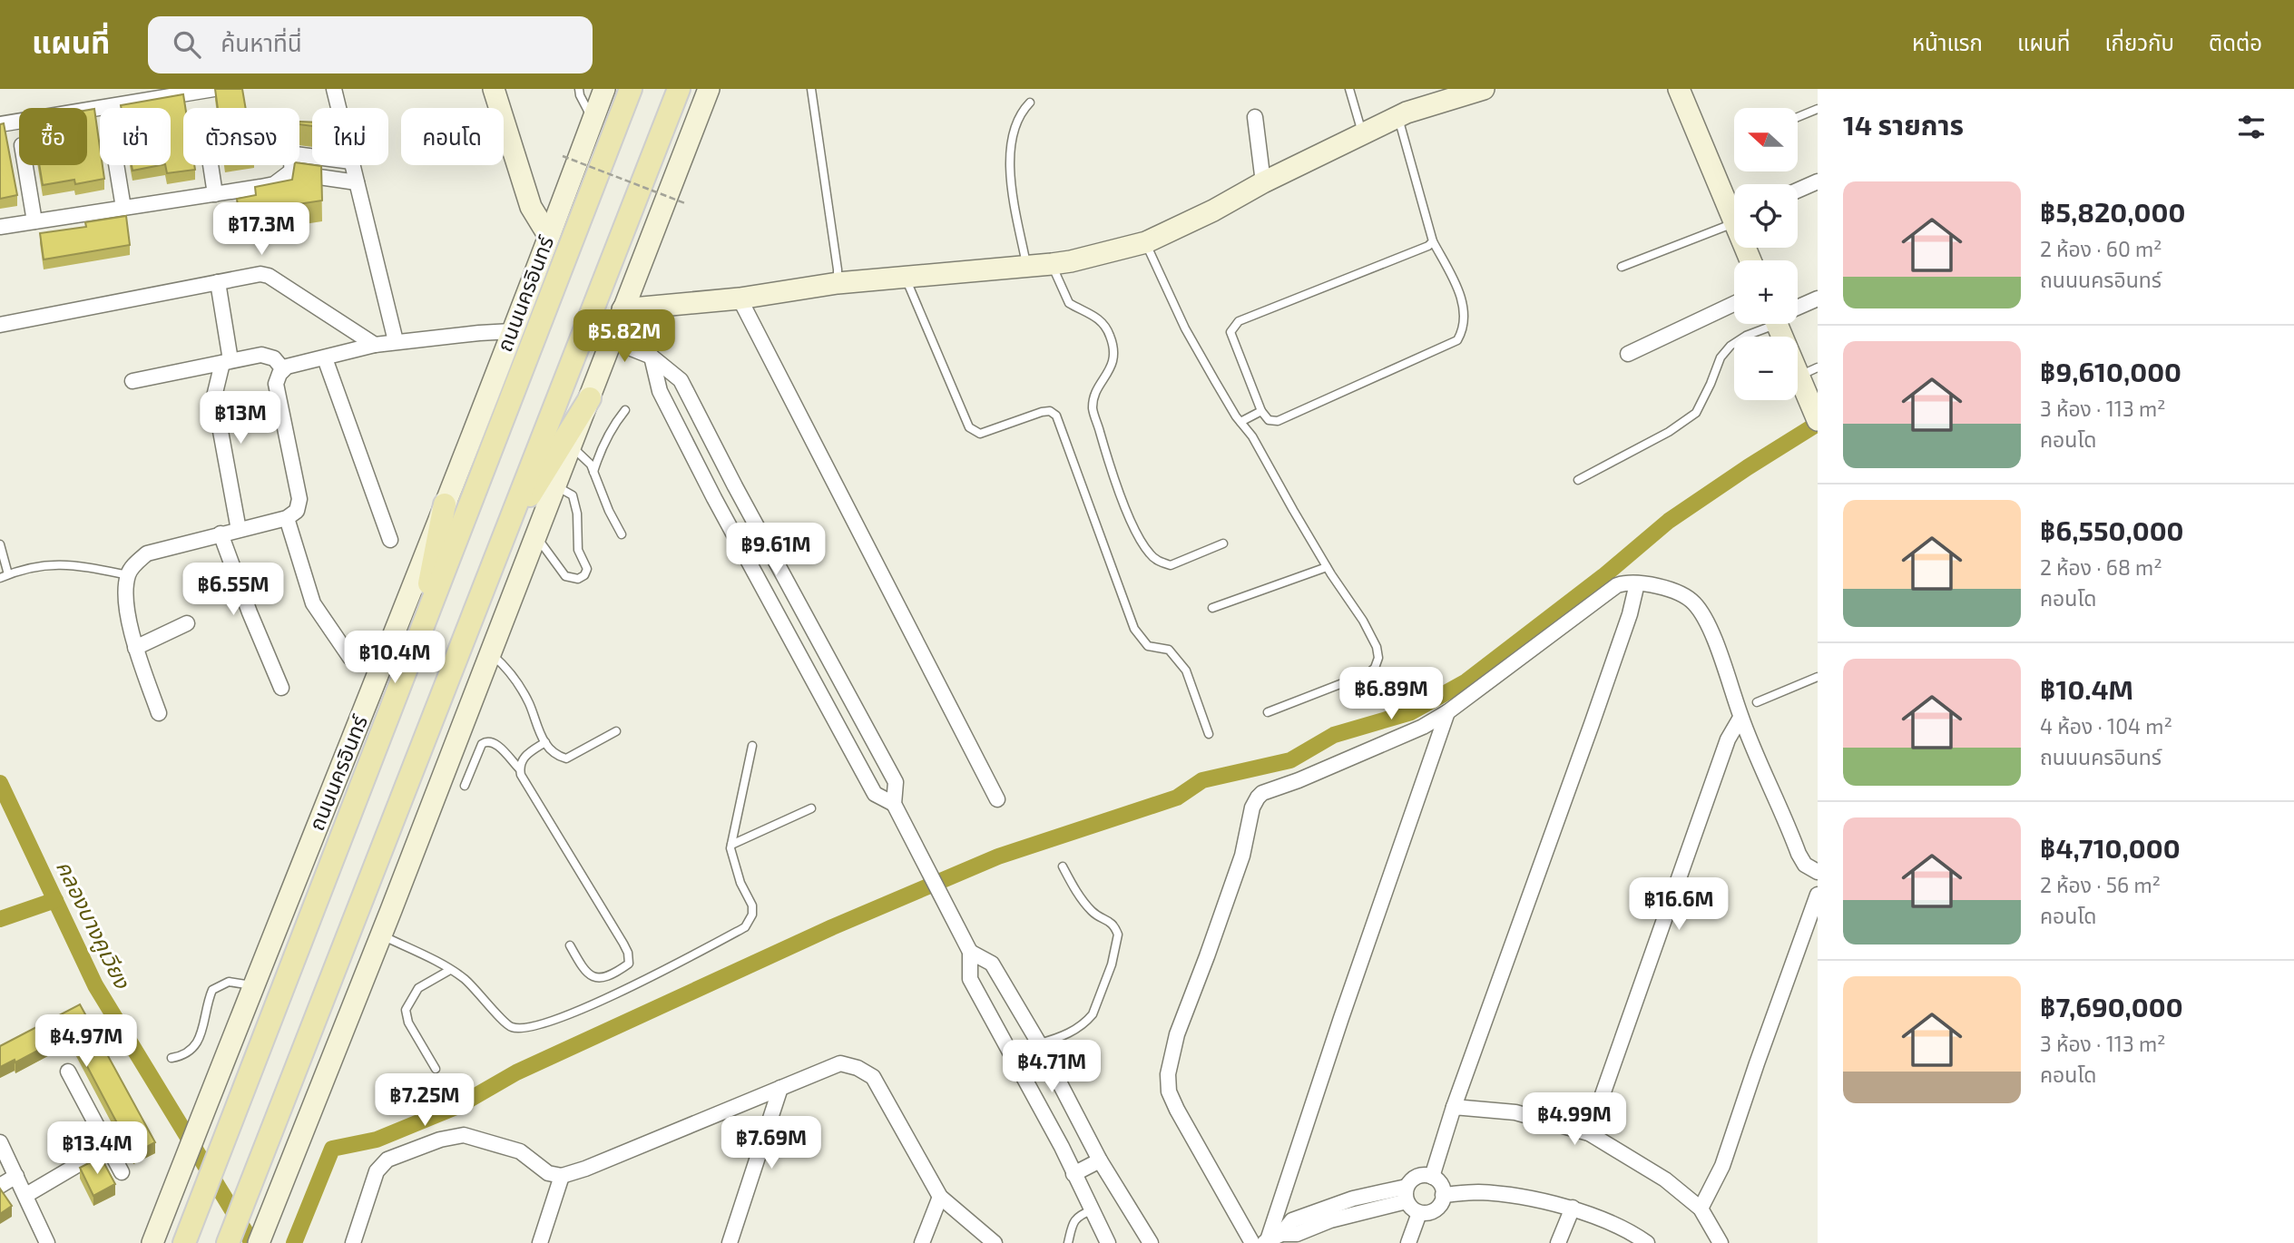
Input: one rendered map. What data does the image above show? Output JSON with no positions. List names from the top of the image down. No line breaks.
{"streets":{"main road":["ถนนนครอินทร์"]},"water":["คลองบางคูเวียง"],"north":"left","page":{"header":"แผนที่","search":"ค้นหาที่นี่","nav":["หน้าแรก","แผนที่","เกี่ยวกับ","ติดต่อ"],"heading":"14 รายการ","map_buttons":["+","−"],"chip":["ซื้อ","เช่า","ตัวกรอง","ใหม่","คอนโด"],"list":[{"name":"฿5,820,000","note":"2 ห้อง · 60 m² · ถนนนครอินทร์"},{"name":"฿9,610,000","note":"3 ห้อง · 113 m² · คอนโด"},{"name":"฿6,550,000","note":"2 ห้อง · 68 m² · คอนโด"},{"name":"฿10.4M","note":"4 ห้อง · 104 m² · ถนนนครอินทร์"},{"name":"฿4,710,000","note":"2 ห้อง · 56 m² · คอนโด"},{"name":"฿7,690,000","note":"3 ห้อง · 113 m² · คอนโด"}],"price":["฿17.3M","฿5.82M","฿13M","฿9.61M","฿6.55M","฿10.4M","฿6.89M","฿16.6M","฿4.97M","฿4.71M","฿7.25M","฿4.99M","฿7.69M","฿13.4M"]}}
